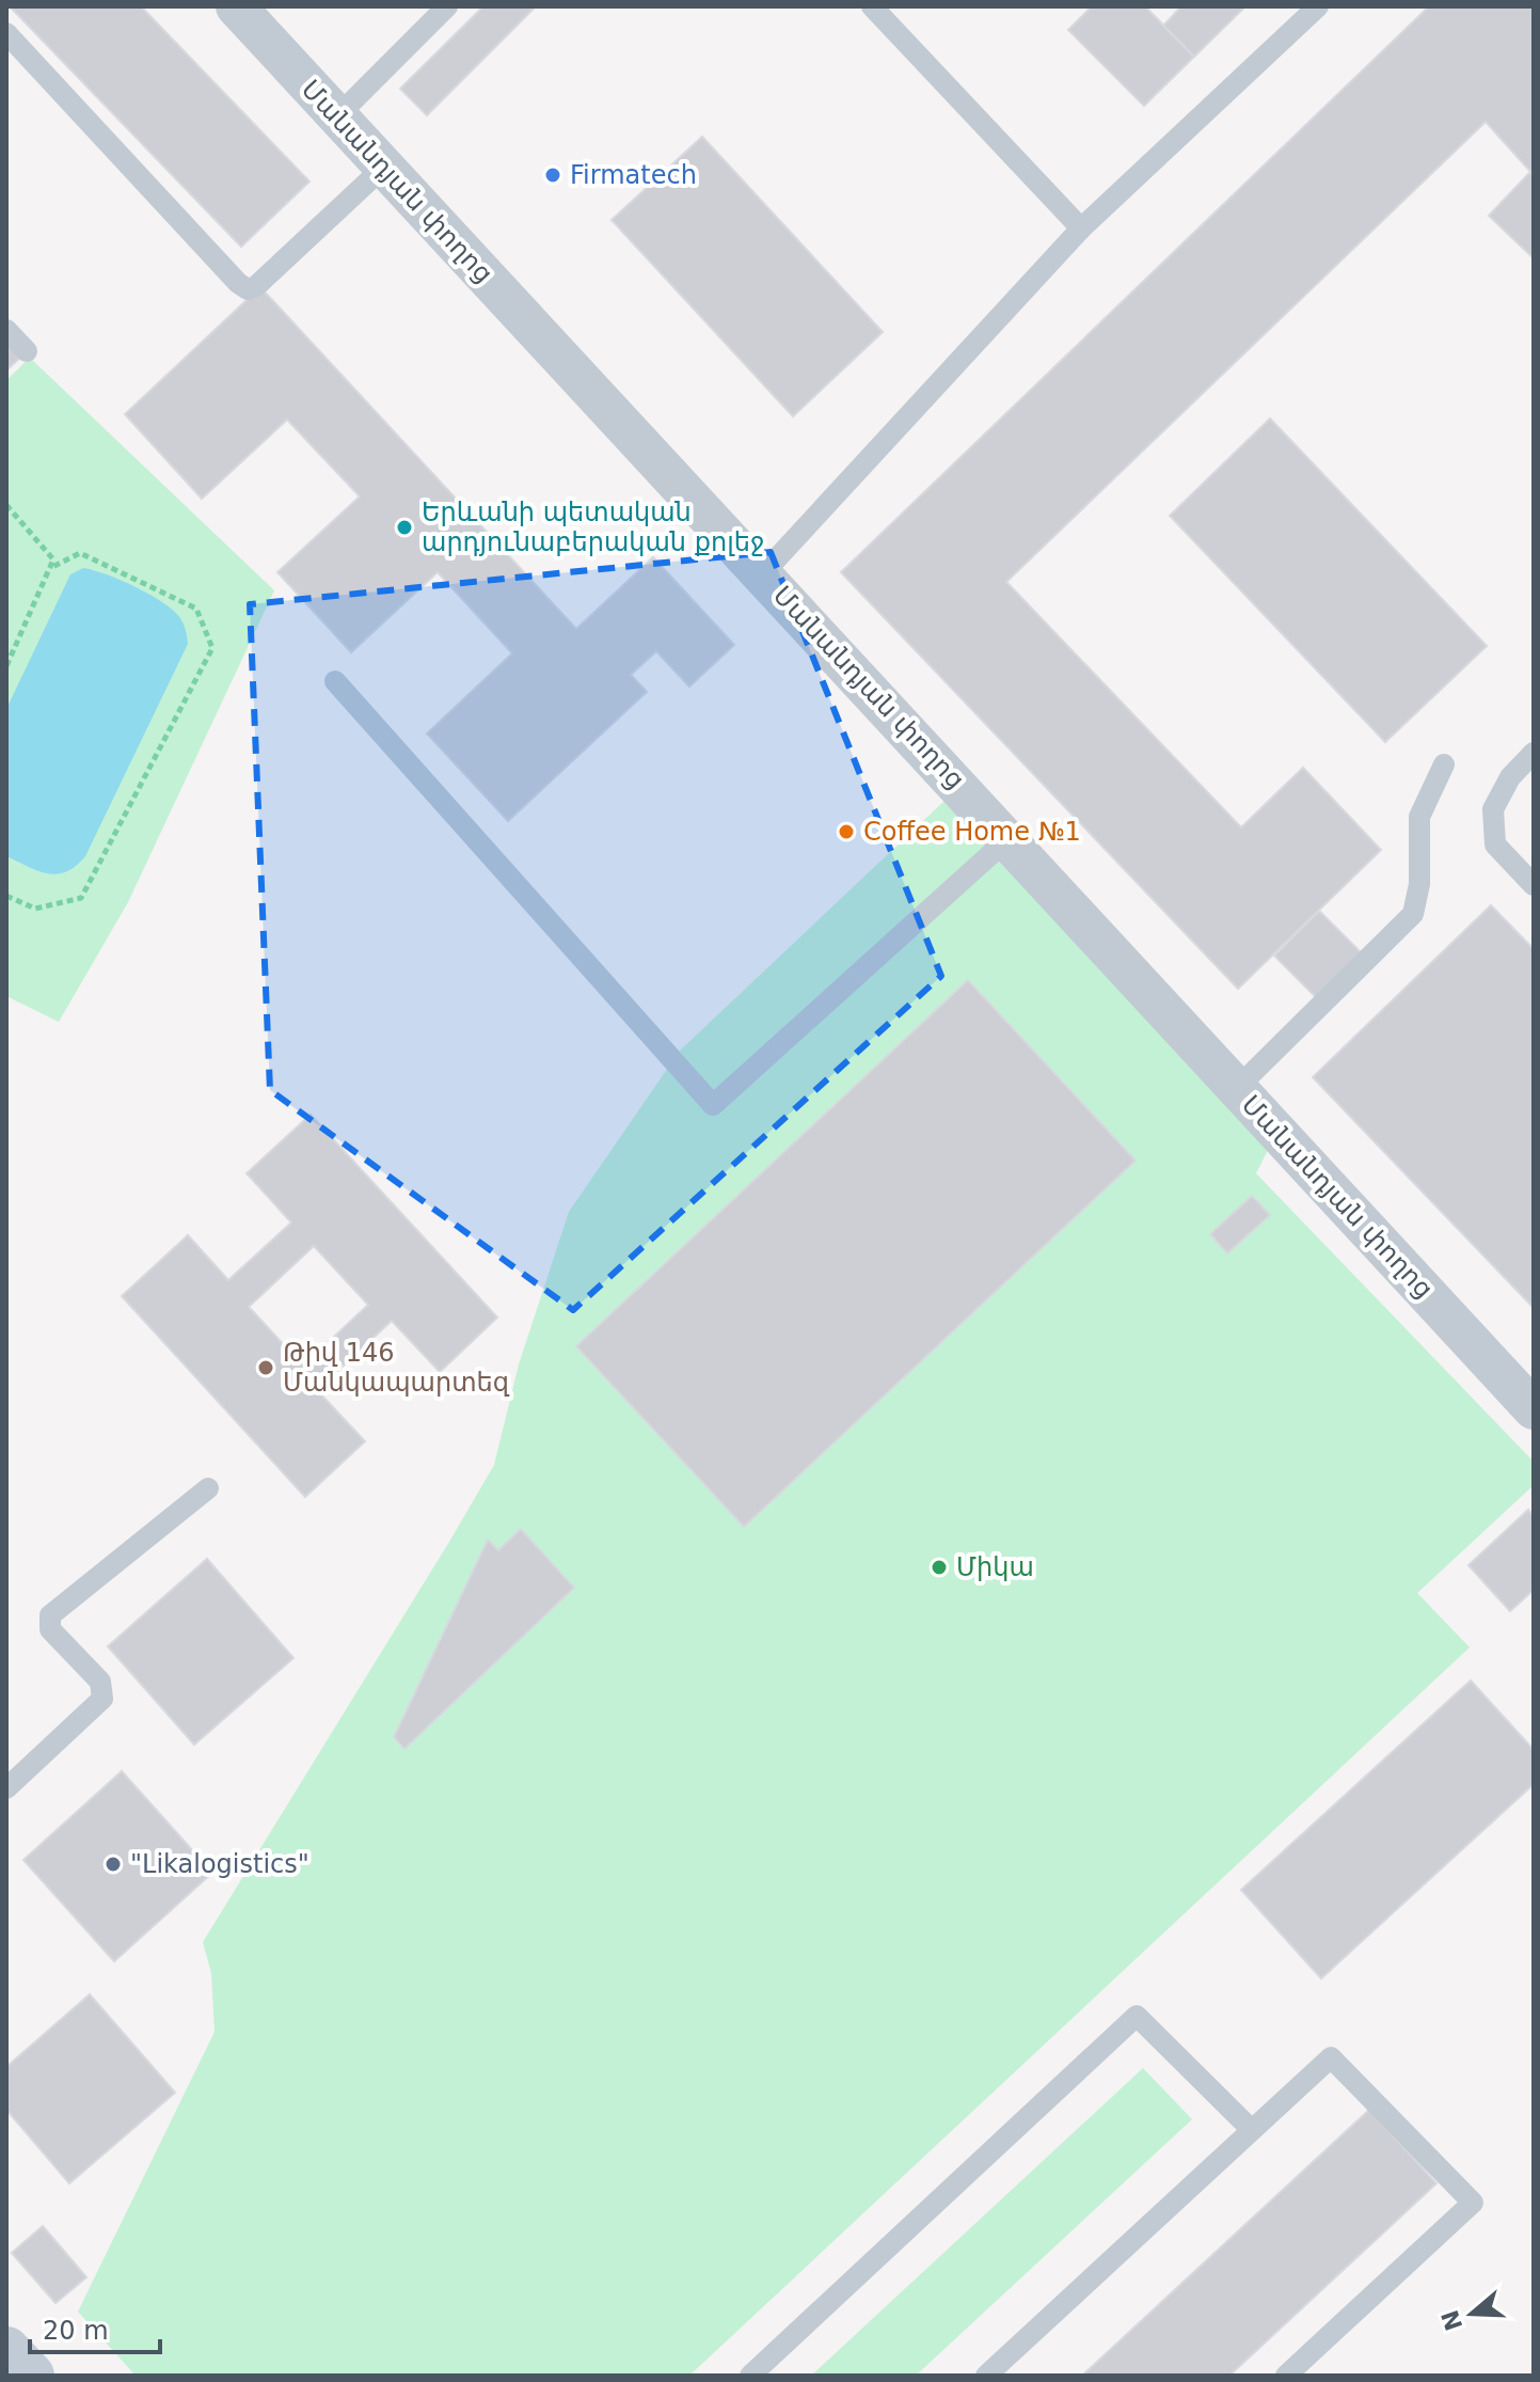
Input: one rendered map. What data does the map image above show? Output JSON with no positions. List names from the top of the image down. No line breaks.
{"streets":{"street":["Մանանդյան փողոց"]},"places":["Firmatech","Երևանի պետական արդյունաբերական քոլեջ","Coffee Home №1","Թիվ 146 Մանկապարտեզ","Միկա","\"Likalogistics\""],"scale_bar":"20 m","north":"left"}
